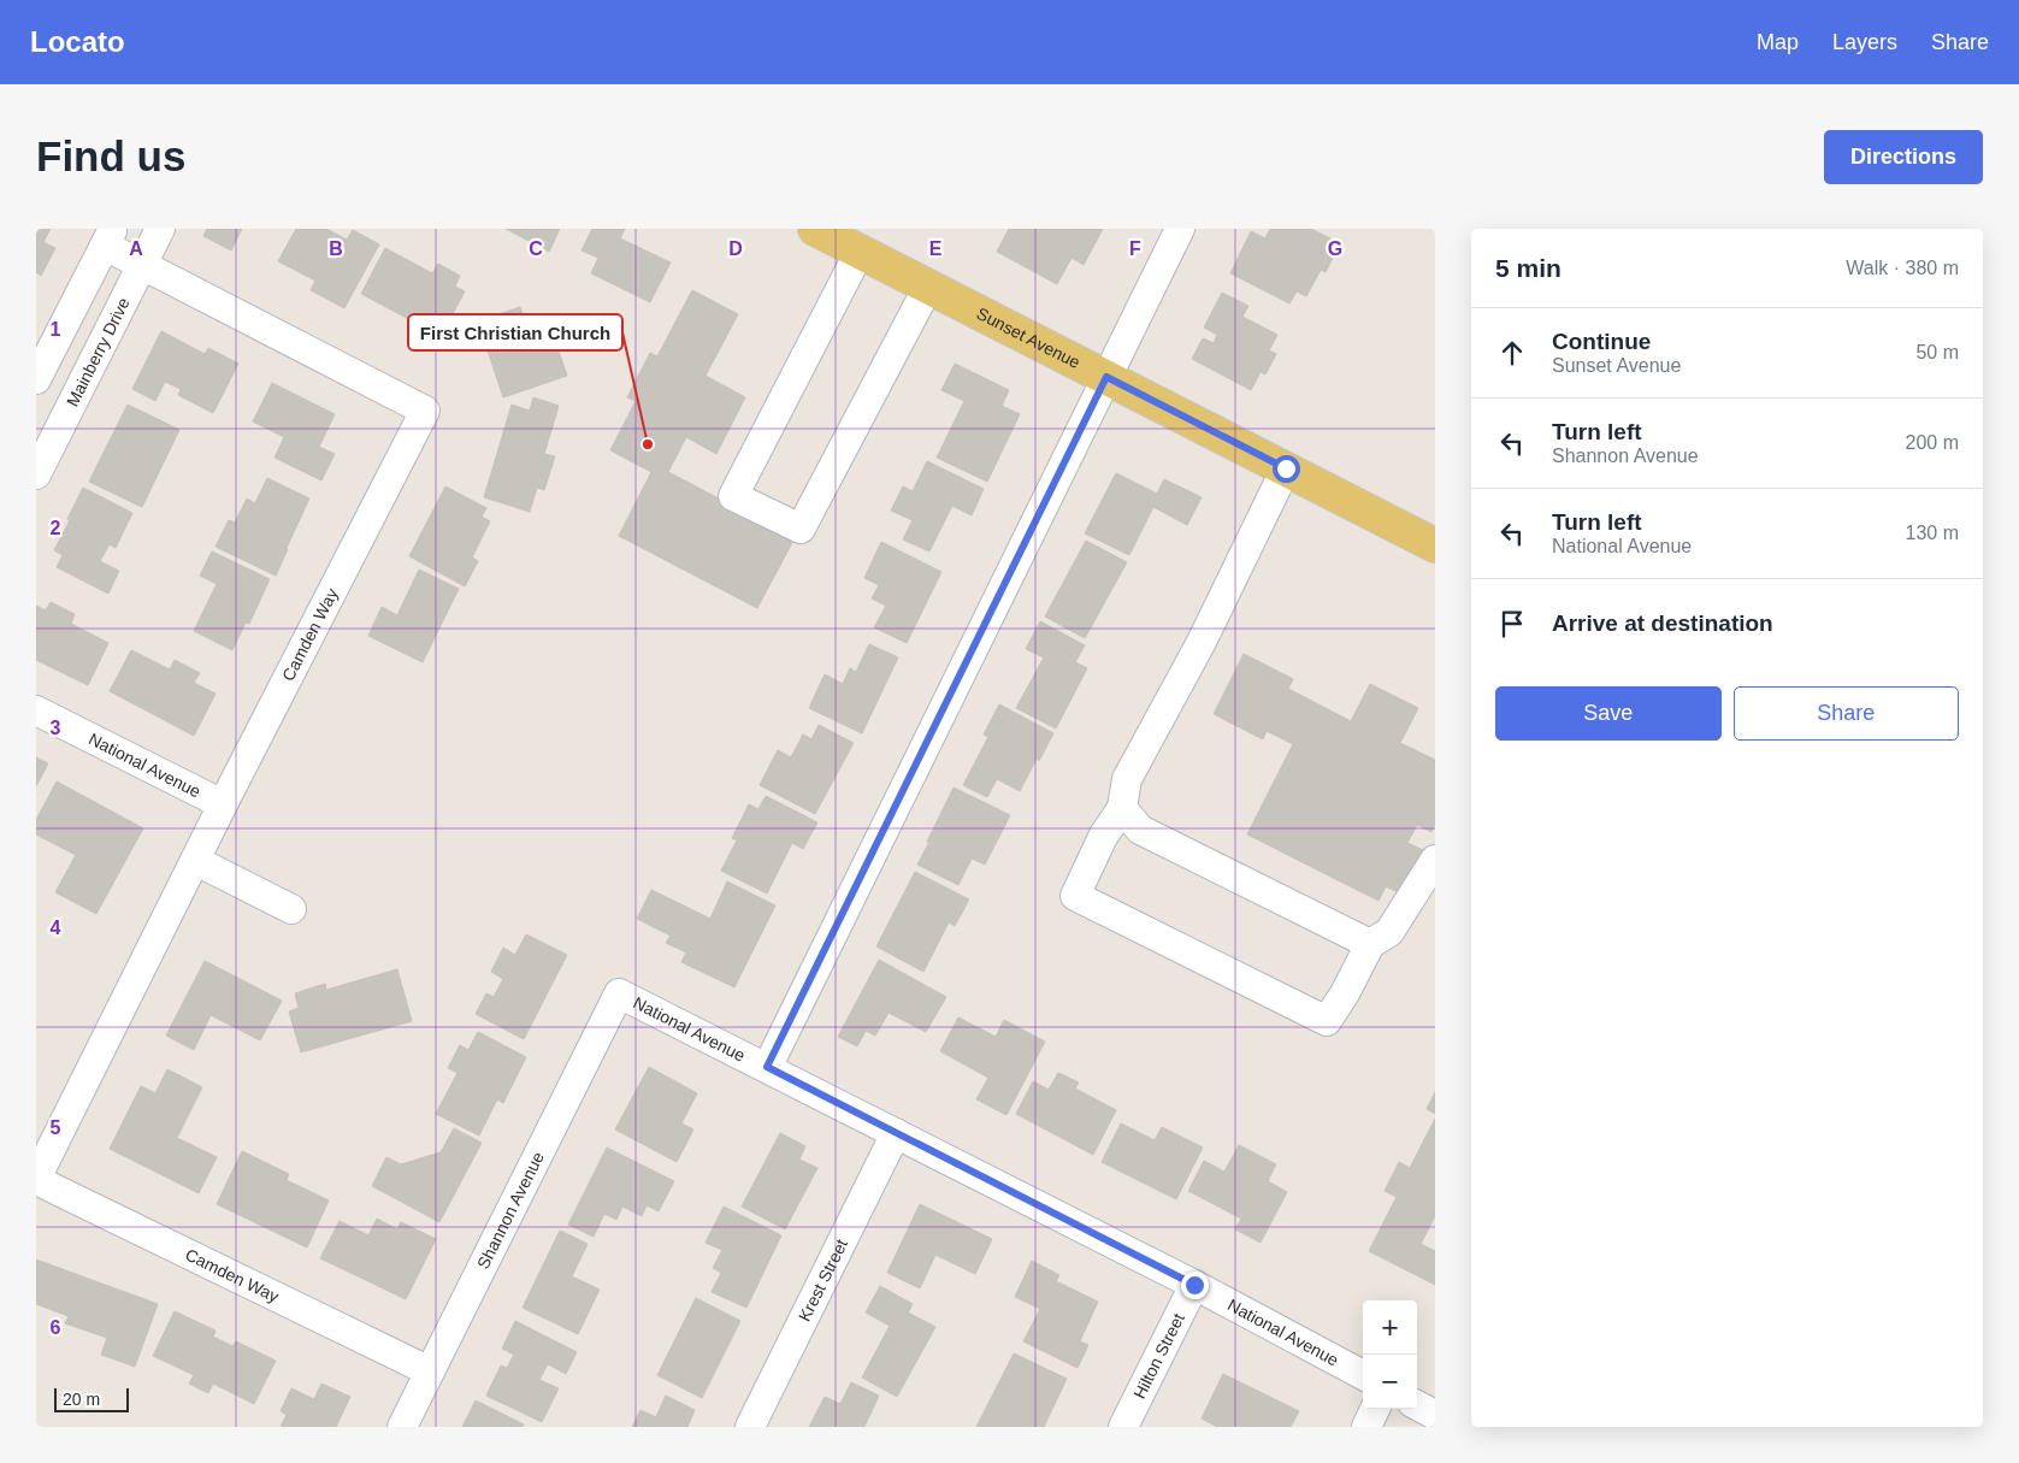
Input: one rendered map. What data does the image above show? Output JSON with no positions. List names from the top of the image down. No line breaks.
{"streets":{"main road":["Sunset Avenue"],"street":["Mainberry Drive","Camden Way","National Avenue","Shannon Avenue","Krest Street","Hilton Street"]},"crossings":[["Mainberry Drive","Camden Way"],["Camden Way","National Avenue"],["Camden Way","Shannon Avenue"],["National Avenue","Shannon Avenue"],["National Avenue","Krest Street"],["National Avenue","Hilton Street"]],"places":["First Christian Church"],"scale_bar":"20 m","page":{"header":"Locato","nav":["Map","Layers","Share"],"buttons":["Directions",["Save","Share"]],"title":"Find us","heading":["5 min","Walk · 380 m"],"list":[["Continue","Sunset Avenue","50 m"],["Turn left","Shannon Avenue","200 m"],["Turn left","National Avenue","130 m"],"Arrive at destination"],"map_buttons":["+","−"],"scale":"20 m"},"grid":{"columns":["A","B","C","D","E","F","G"],"rows":["1","2","3","4","5","6"]}}
